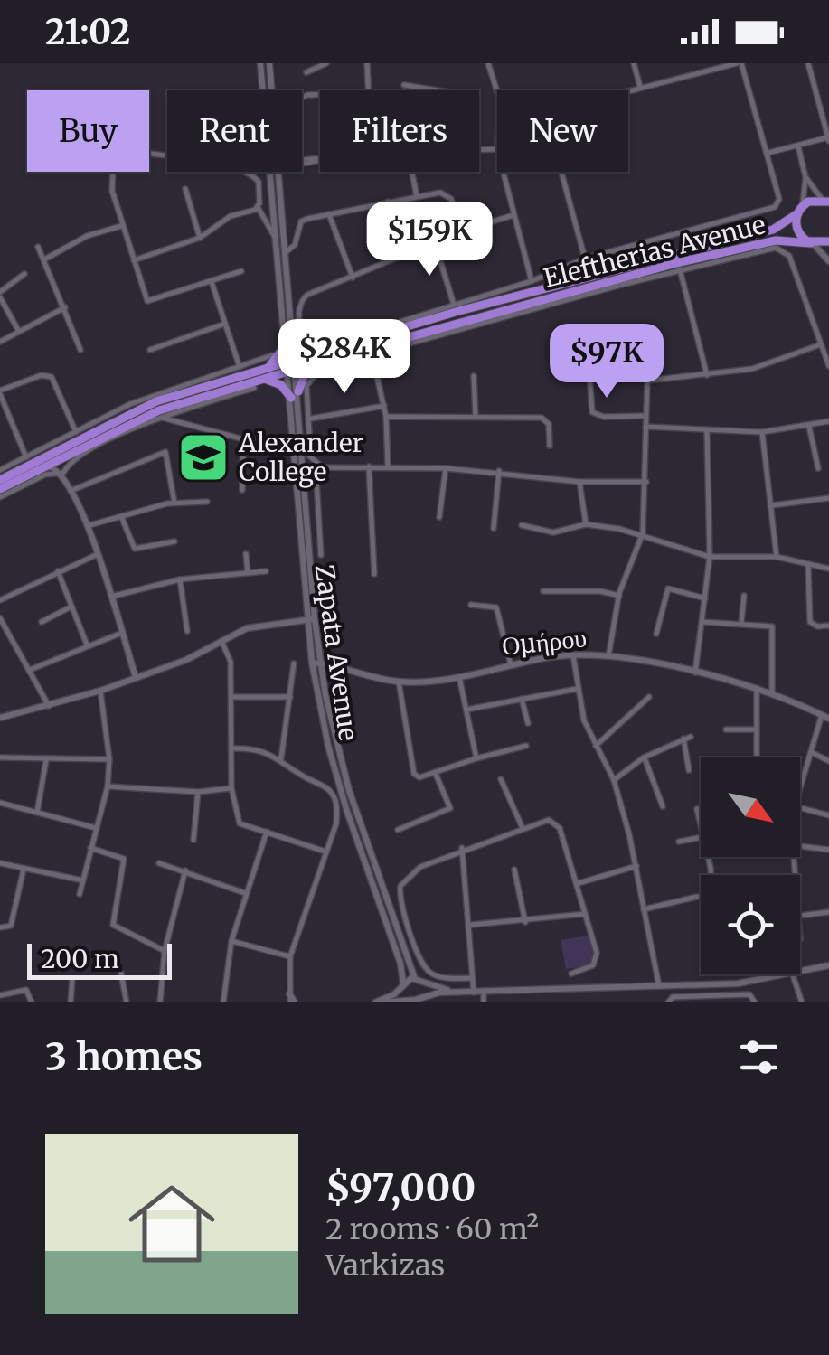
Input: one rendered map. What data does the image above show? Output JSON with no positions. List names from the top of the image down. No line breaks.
{"streets":{"highway":["Eleftherias Avenue"],"main road":["Ομήρου","Zapata Avenue"]},"crossings":[["Eleftherias Avenue","Zapata Avenue"],["Ομήρου","Zapata Avenue"]],"places":{"school or university":["Alexander College"]},"scale_bar":"200 m","north":"bottom right","page":{"status":"21:02","chip":["Buy","Rent","Filters","New"],"price":["$159K","$284K","$97K"],"scale":"200 m","heading":"3 homes","list":[{"name":"$97,000","note":"2 rooms · 60 m² · Varkizas"}]}}
